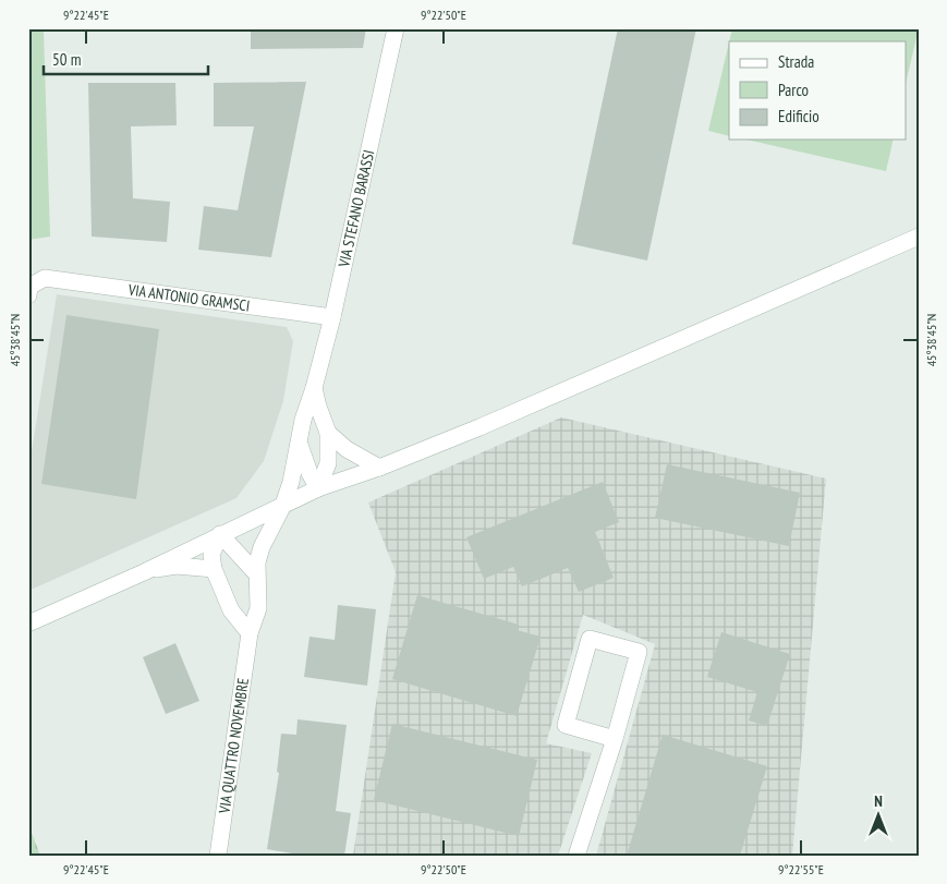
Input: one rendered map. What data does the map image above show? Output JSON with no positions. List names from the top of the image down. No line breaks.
{"streets":{"street":["VIA STEFANO BARASSI","VIA ANTONIO GRAMSCI","VIA QUATTRO NOVEMBRE"]},"crossings":[["VIA STEFANO BARASSI","VIA ANTONIO GRAMSCI"],["VIA STEFANO BARASSI","VIA QUATTRO NOVEMBRE"]],"legend":["Strada","Parco","Edificio"],"scale_bar":"50 m","north":"top","coordinates":["9°22'45\"E","9°22'50\"E","45°38'45\"N","9°22'55\"E"]}
